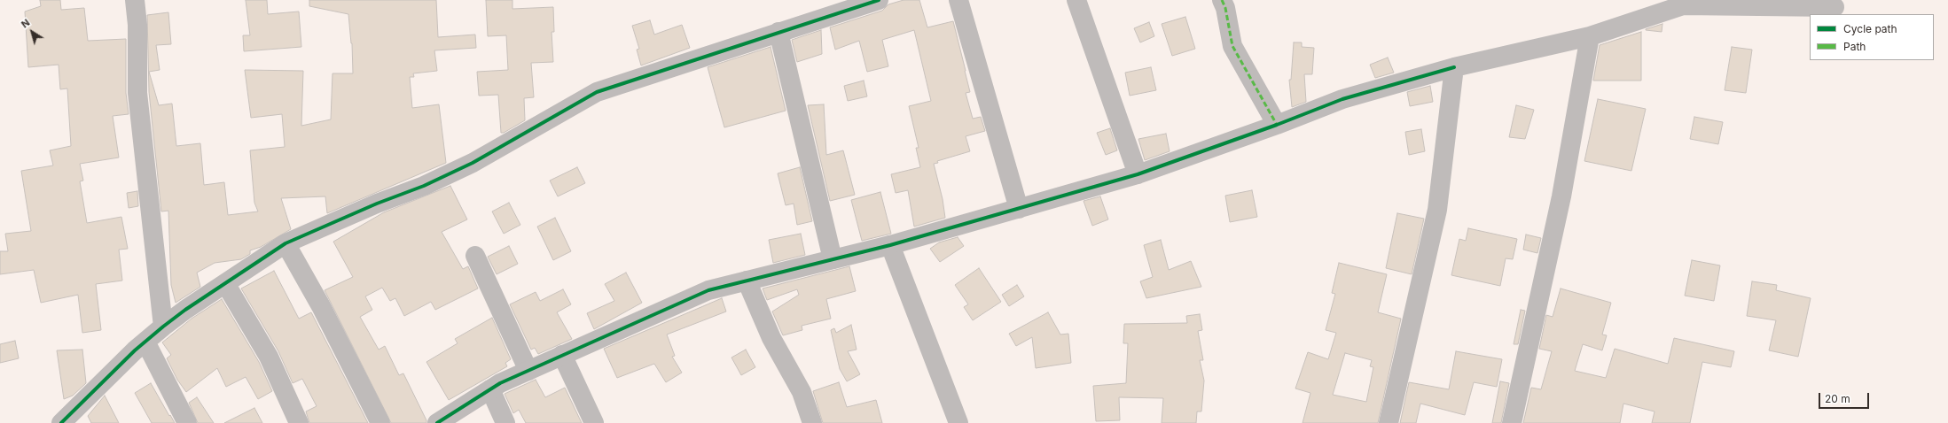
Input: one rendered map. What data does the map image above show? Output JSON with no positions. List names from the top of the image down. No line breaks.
{"legend":["Cycle path","Path"],"scale_bar":"20 m","north":"top left"}
